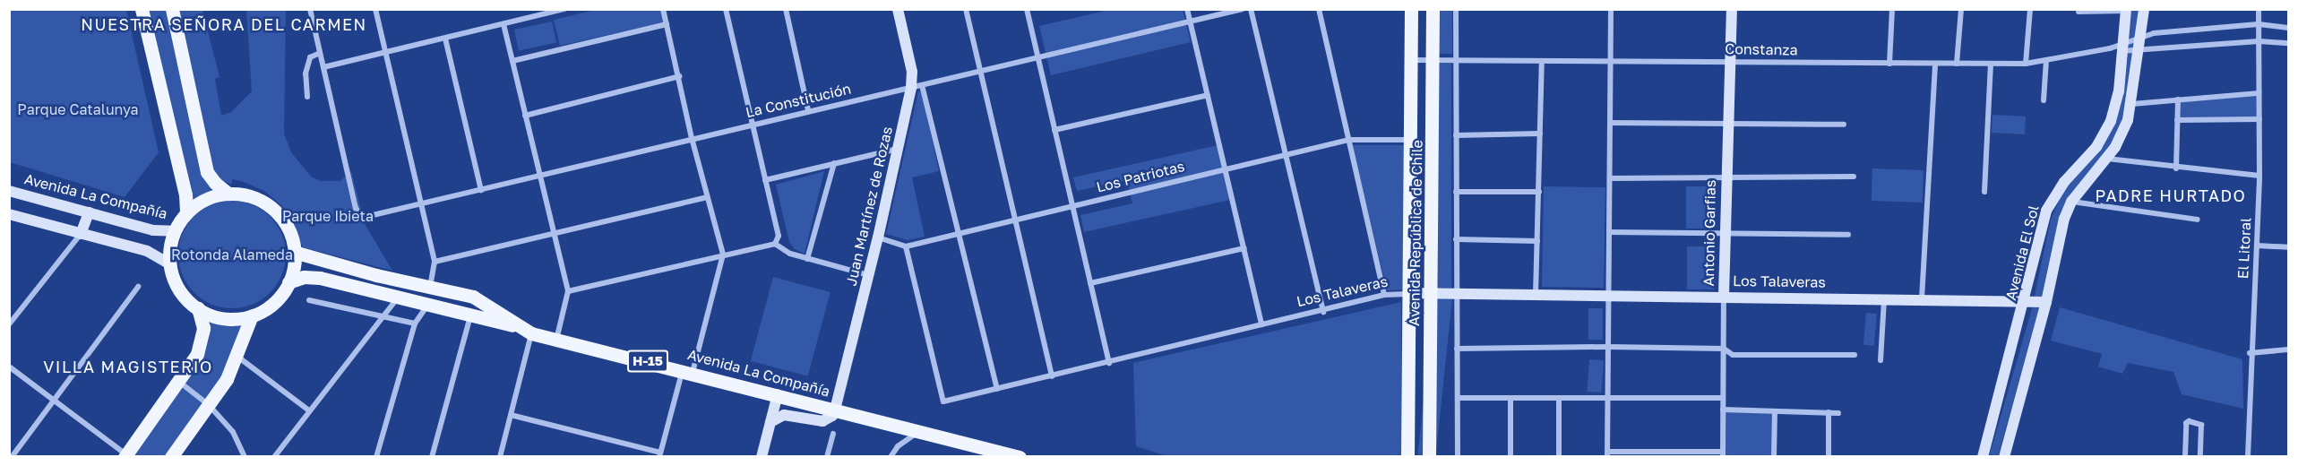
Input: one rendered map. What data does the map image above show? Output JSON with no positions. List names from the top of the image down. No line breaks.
{"streets":{"main road":["Avenida La Compañía","Avenida República de Chile","H-15"],"street":["Constanza","La Constitución","Los Patriotas","Juan Martínez de Rozas","Antonio Garfias","El Litoral","Avenida El Sol","Los Talaveras"]},"crossings":[["Constanza","Avenida República de Chile"],["Constanza","Antonio Garfias"],["Constanza","El Litoral"],["Constanza","Avenida El Sol"],["La Constitución","Juan Martínez de Rozas"],["Los Patriotas","Juan Martínez de Rozas"],["Los Patriotas","Avenida República de Chile"],["Los Patriotas","Los Talaveras"],["Avenida La Compañía","Juan Martínez de Rozas"],["Avenida República de Chile","Los Talaveras"],["Antonio Garfias","Los Talaveras"],["Avenida El Sol","Los Talaveras"]],"districts":["NUESTRA SEÑORA DEL CARMEN","PADRE HURTADO","VILLA MAGISTERIO"],"parks":["Parque Catalunya","Parque Ibieta","Rotonda Alameda"]}
